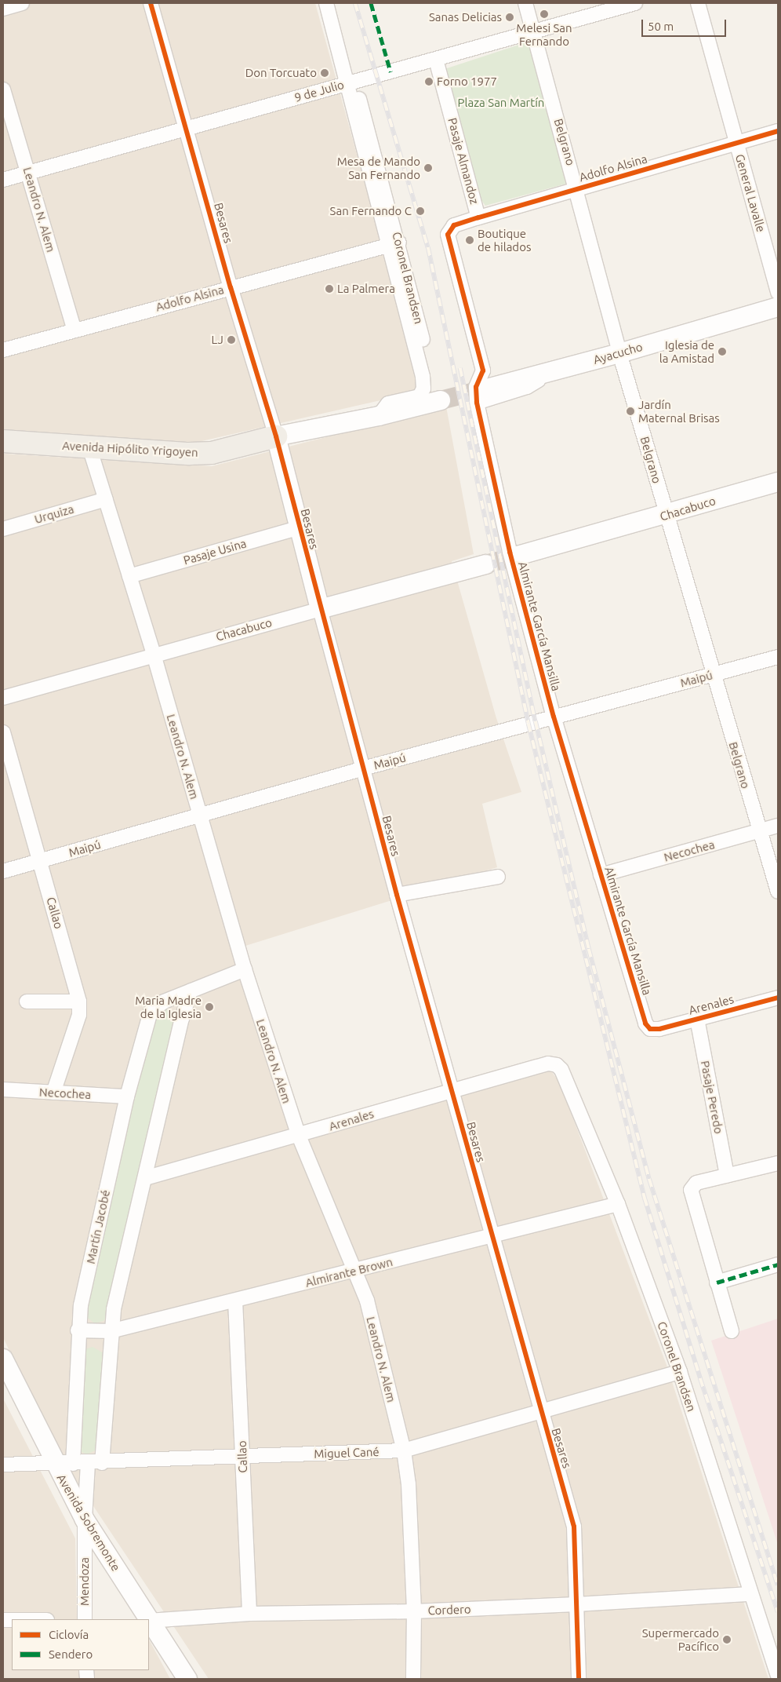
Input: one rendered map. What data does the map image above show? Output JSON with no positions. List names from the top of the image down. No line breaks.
{"streets":{"main road":["Avenida Hipólito Yrigoyen"],"street":["9 de Julio","Belgrano","Pasaje Almandoz","Adolfo Alsina","General Lavalle","Leandro N. Alem","Besares","Coronel Brandsen","Ayacucho","Chacabuco","Urquiza","Pasaje Usina","Almirante García Mansilla","Maipú","Necochea","Callao","Arenales","Pasaje Peredo","Martín Jacobé","Almirante Brown","Miguel Cané","Avenida Sobremonte","Mendoza","Cordero"]},"crossings":[["9 de Julio","Belgrano"],["9 de Julio","Pasaje Almandoz"],["9 de Julio","Leandro N. Alem"],["9 de Julio","Besares"],["9 de Julio","Coronel Brandsen"],["Belgrano","Adolfo Alsina"],["Belgrano","Ayacucho"],["Belgrano","Chacabuco"],["Belgrano","Maipú"],["Belgrano","Necochea"],["Pasaje Almandoz","Adolfo Alsina"],["Adolfo Alsina","General Lavalle"],["Adolfo Alsina","Leandro N. Alem"],["Adolfo Alsina","Besares"],["Adolfo Alsina","Coronel Brandsen"],["Adolfo Alsina","Almirante García Mansilla"],["Leandro N. Alem","Avenida Hipólito Yrigoyen"],["Leandro N. Alem","Chacabuco"],["Leandro N. Alem","Urquiza"],["Leandro N. Alem","Pasaje Usina"],["Leandro N. Alem","Maipú"],["Leandro N. Alem","Arenales"],["Leandro N. Alem","Almirante Brown"],["Leandro N. Alem","Miguel Cané"],["Leandro N. Alem","Cordero"],["Besares","Avenida Hipólito Yrigoyen"],["Besares","Chacabuco"],["Besares","Pasaje Usina"],["Besares","Maipú"],["Besares","Arenales"],["Besares","Almirante Brown"],["Besares","Miguel Cané"],["Besares","Cordero"],["Coronel Brandsen","Avenida Hipólito Yrigoyen"],["Coronel Brandsen","Arenales"],["Coronel Brandsen","Almirante Brown"],["Coronel Brandsen","Miguel Cané"],["Coronel Brandsen","Cordero"],["Ayacucho","Almirante García Mansilla"],["Chacabuco","Almirante García Mansilla"],["Almirante García Mansilla","Maipú"],["Almirante García Mansilla","Necochea"],["Almirante García Mansilla","Arenales"],["Maipú","Callao"],["Necochea","Callao"],["Necochea","Martín Jacobé"],["Callao","Almirante Brown"],["Callao","Miguel Cané"],["Callao","Cordero"],["Arenales","Pasaje Peredo"],["Martín Jacobé","Almirante Brown"],["Martín Jacobé","Miguel Cané"],["Miguel Cané","Avenida Sobremonte"],["Miguel Cané","Mendoza"],["Avenida Sobremonte","Mendoza"],["Avenida Sobremonte","Cordero"]],"parks":["Plaza San Martín"],"places":["Melesi San Fernando","Sanas Delicias","Don Torcuato","Forno 1977","Mesa de Mando San Fernando","San Fernando C","Boutique de hilados","La Palmera","LJ","Iglesia de la Amistad","Jardín Maternal Brisas","Maria Madre de la Iglesia","Supermercado Pacífico"],"legend":["Ciclovía","Sendero"],"scale_bar":"50 m"}
